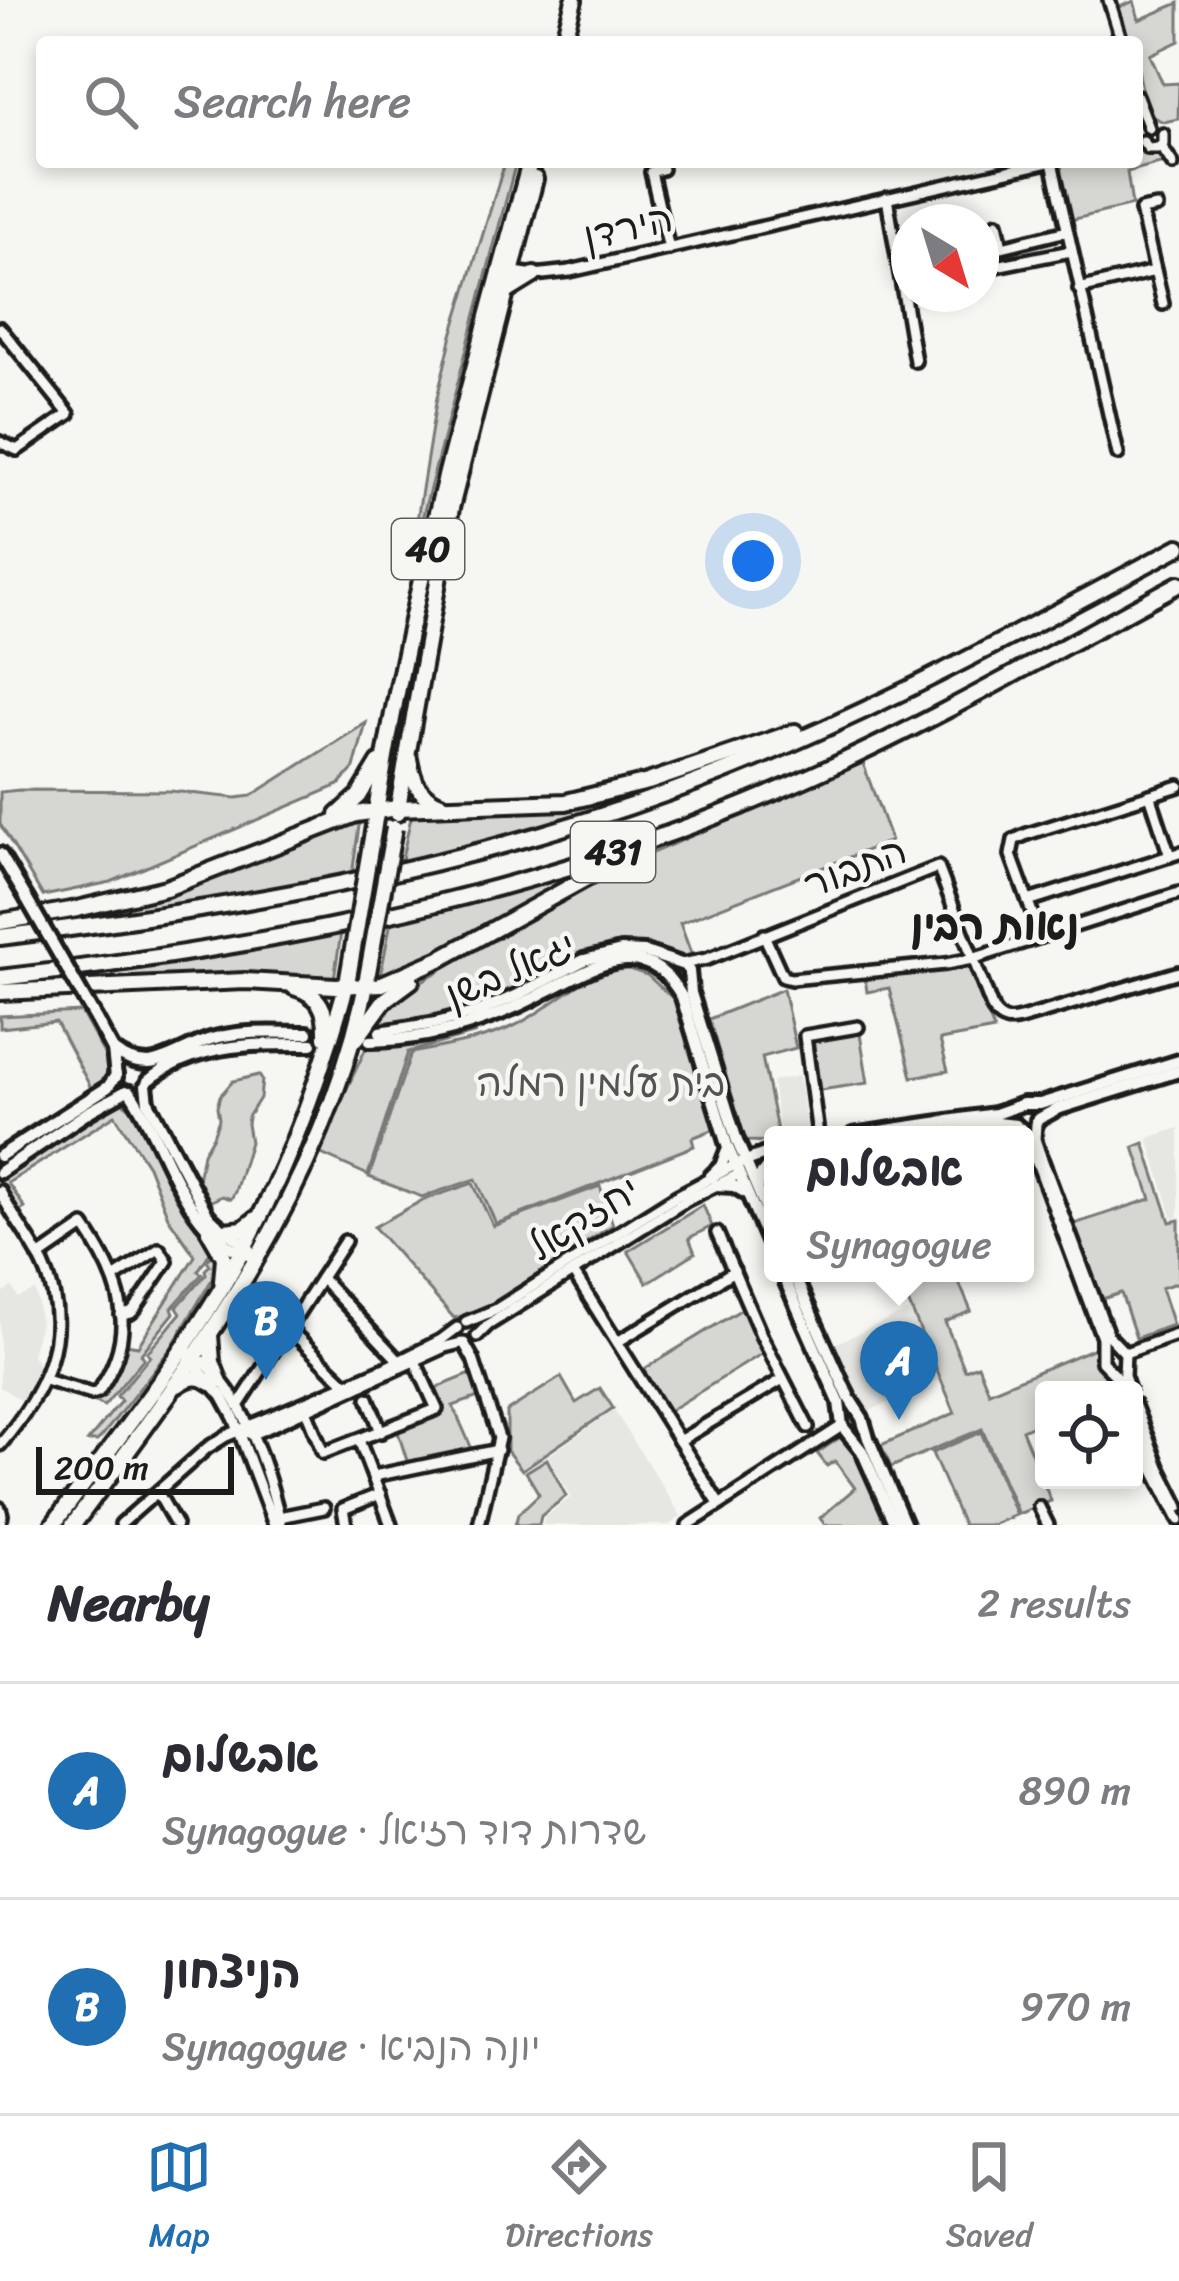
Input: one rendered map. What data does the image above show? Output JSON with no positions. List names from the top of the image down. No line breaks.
{"streets":{"highway":["40","431"],"main road":["יגאל בשן"],"street":["הירדן","התבור","יחזקאל"]},"crossings":[["הירדן","40"],["התבור","יגאל בשן"]],"districts":["נאות רבין"],"parks":["בית עלמין רמלה"],"scale_bar":"200 m","north":"bottom right","page":{"search":"Search here","popup":["אבשלום","Synagogue"],"pins":["B","A"],"scale":"200 m","heading":["Nearby","2 results"],"list":[{"mark":"A","name":"אבשלום","note":"Synagogue · שדרות דוד רזיאל","value":"890 m"},{"mark":"B","name":"הניצחון","note":"Synagogue · יונה הנביא","value":"970 m"}],"nav":["Map","Directions","Saved"]}}
